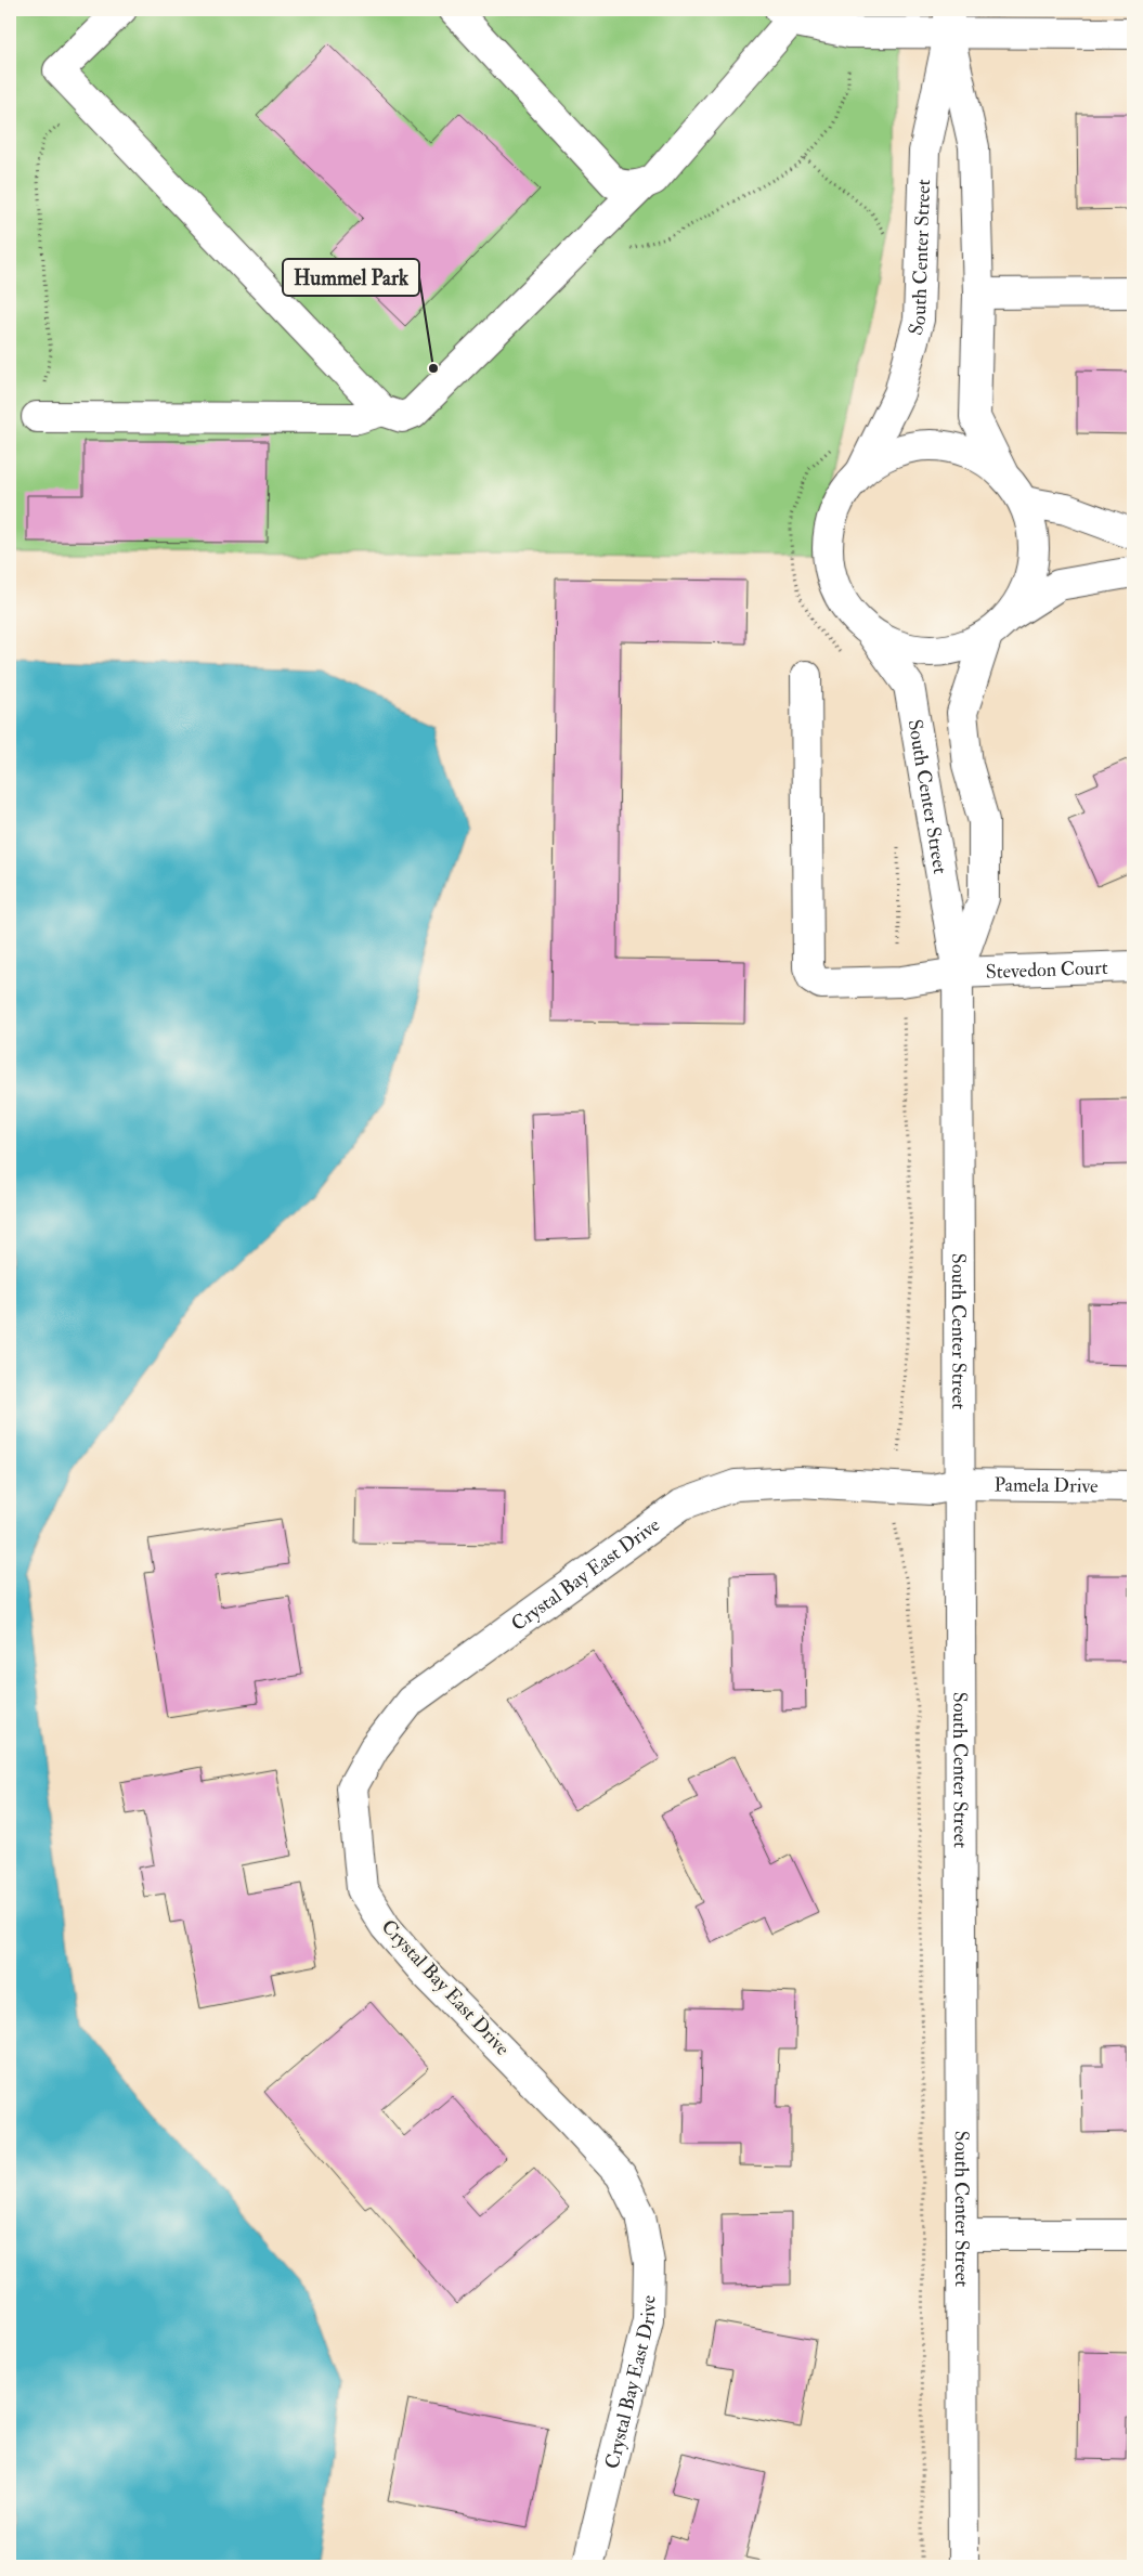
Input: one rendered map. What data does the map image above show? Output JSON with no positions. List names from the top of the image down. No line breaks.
{"streets":{"main road":["South Center Street","Stevedon Court","Pamela Drive","Crystal Bay East Drive"]},"crossings":[["South Center Street","Stevedon Court"],["South Center Street","Pamela Drive"],["South Center Street","Crystal Bay East Drive"],["Pamela Drive","Crystal Bay East Drive"]],"places":["Hummel Park"]}
